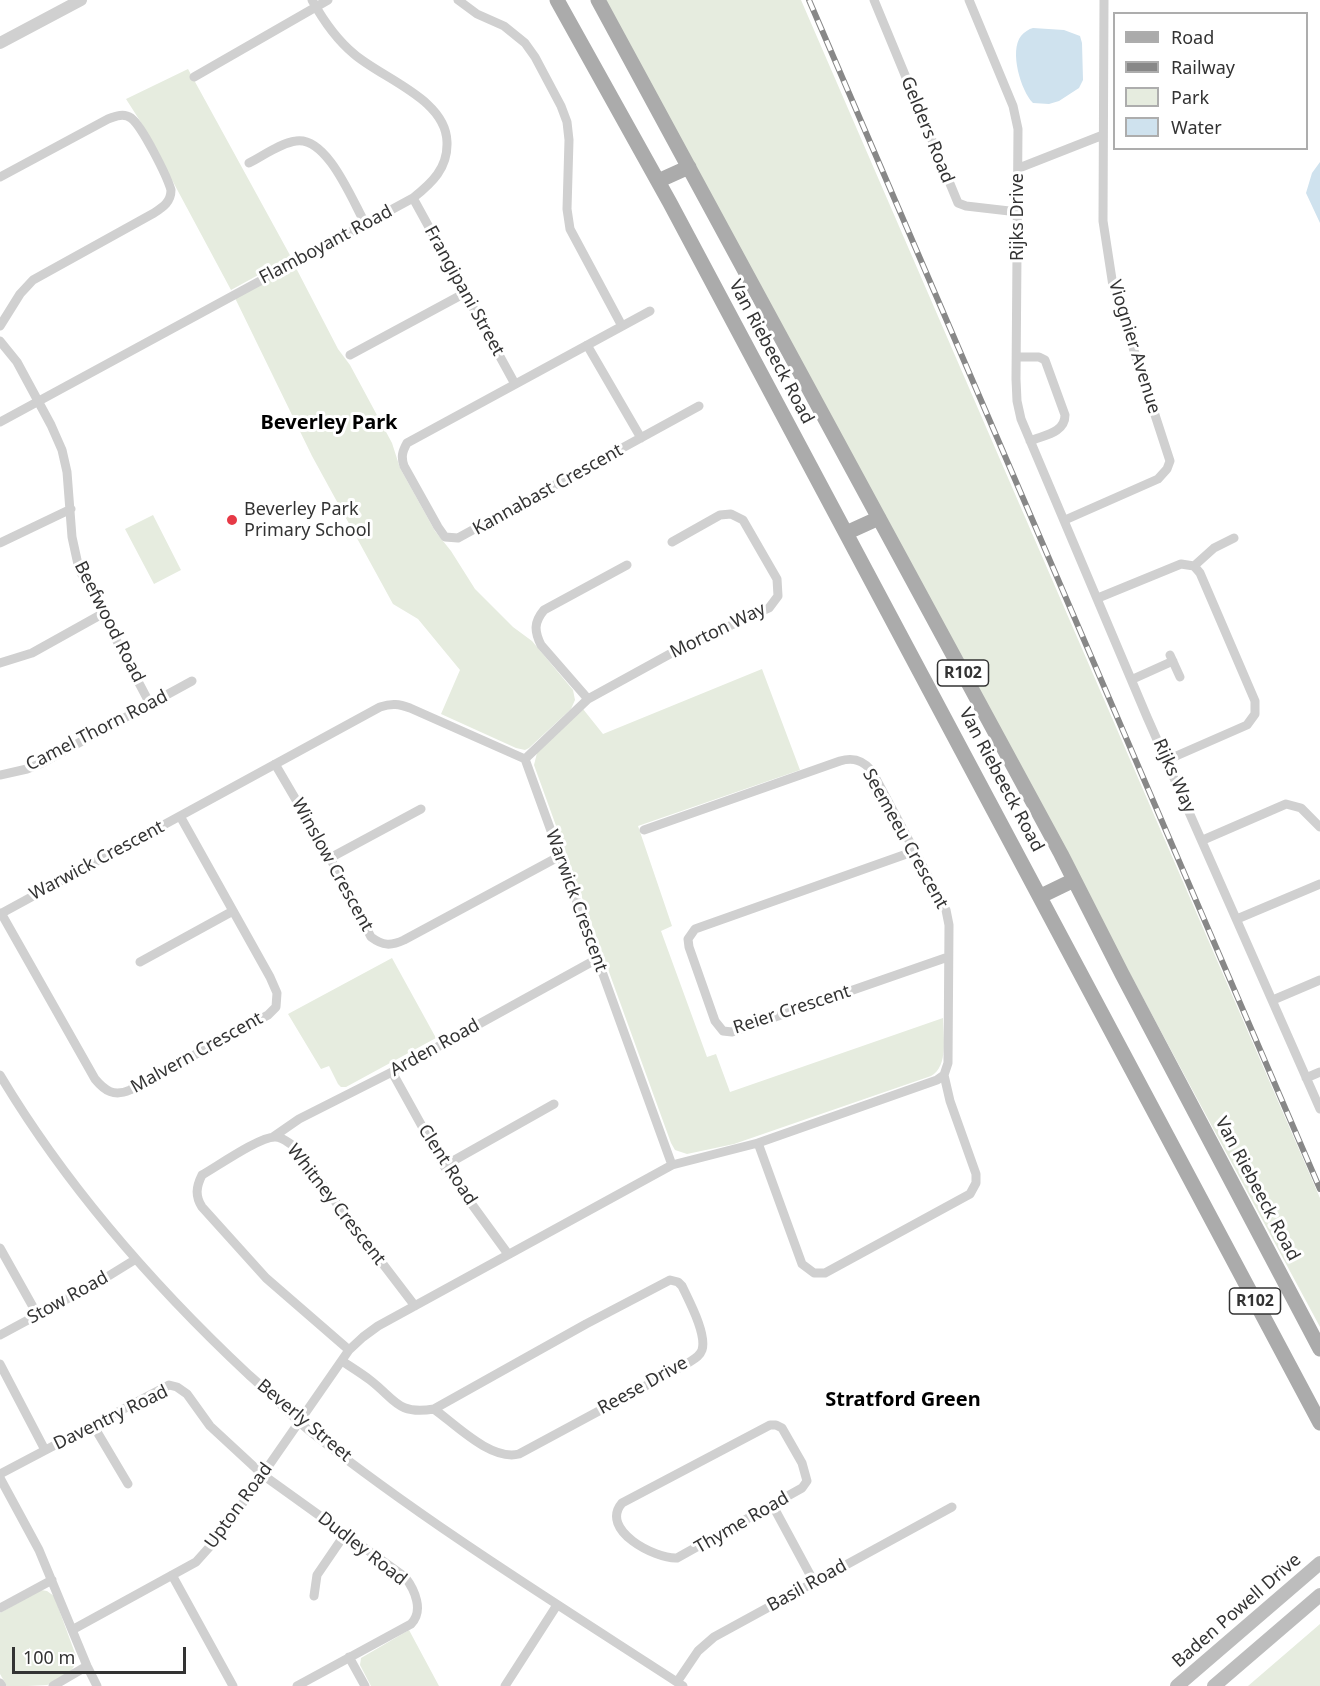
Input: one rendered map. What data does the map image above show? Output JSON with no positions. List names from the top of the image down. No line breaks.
{"streets":{"main road":["Van Riebeeck Road","R102","Baden Powell Drive"],"street":["Gelders Road","Rijks Drive","Flamboyant Road","Frangipani Street","Viognier Avenue","Kannabast Crescent","Beefwood Road","Morton Way","Camel Thorn Road","Rijks Way","Seemeeu Crescent","Warwick Crescent","Winslow Crescent","Reier Crescent","Arden Road","Malvern Crescent","Clent Road","Whitney Crescent","Stow Road","Reese Drive","Daventry Road","Beverly Street","Upton Road","Thyme Road","Dudley Road","Basil Road"]},"crossings":[["Gelders Road","Rijks Drive"],["Rijks Drive","Rijks Way"],["Flamboyant Road","Frangipani Street"],["Flamboyant Road","Beefwood Road"],["Frangipani Street","Kannabast Crescent"],["Viognier Avenue","Rijks Way"],["Beefwood Road","Camel Thorn Road"],["Morton Way","Warwick Crescent"],["Seemeeu Crescent","Reier Crescent"],["Warwick Crescent","Winslow Crescent"],["Warwick Crescent","Arden Road"],["Warwick Crescent","Malvern Crescent"],["Arden Road","Clent Road"],["Arden Road","Whitney Crescent"],["Stow Road","Beverly Street"],["Daventry Road","Upton Road"],["Daventry Road","Dudley Road"],["Beverly Street","Upton Road"],["Beverly Street","Basil Road"],["Upton Road","Dudley Road"]],"districts":["Beverley Park","Stratford Green"],"places":["Beverley Park Primary School"],"legend":["Road","Railway","Park","Water"],"scale_bar":"100 m"}
